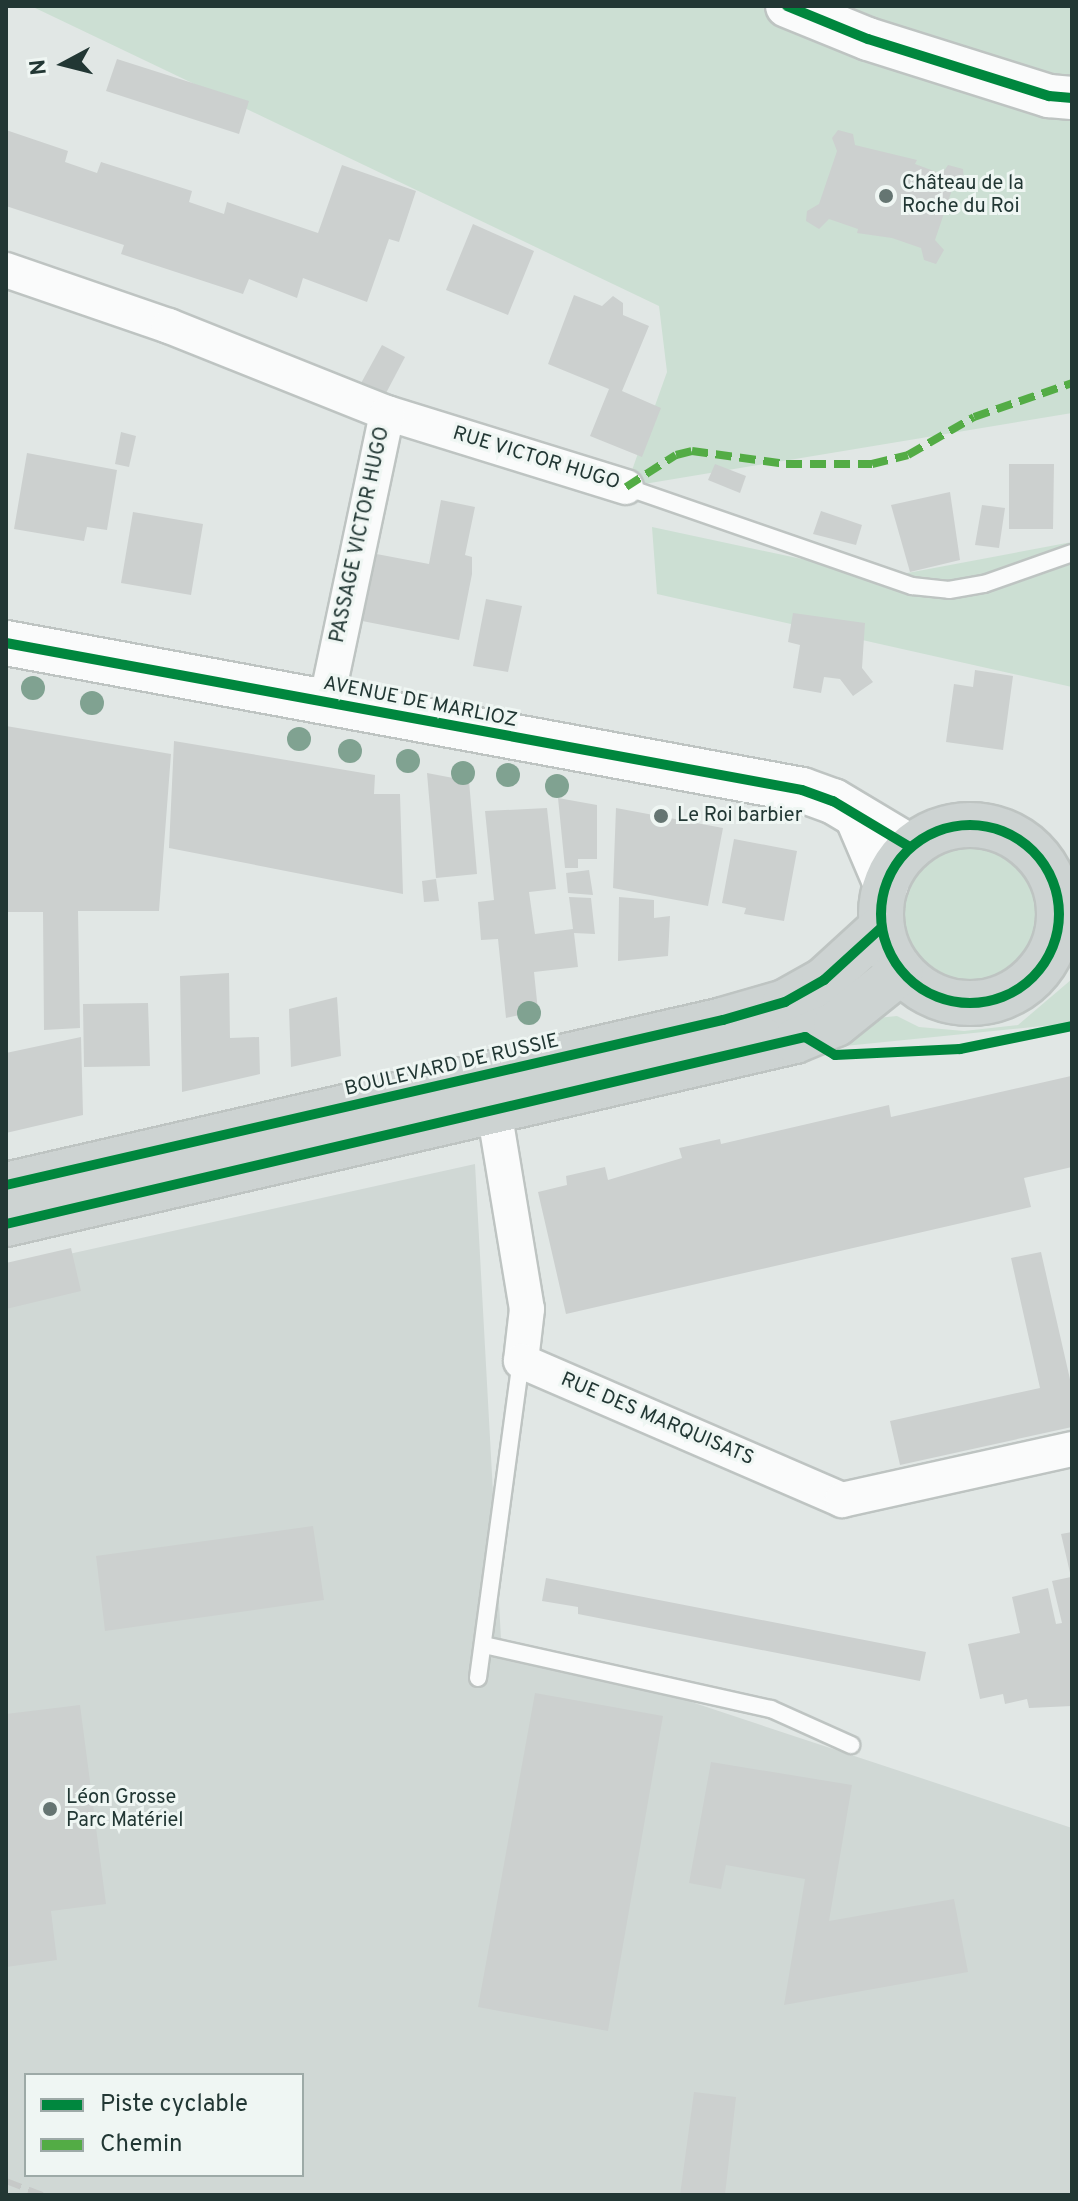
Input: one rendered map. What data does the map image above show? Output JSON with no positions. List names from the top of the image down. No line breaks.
{"streets":{"main road":["AVENUE DE MARLIOZ","BOULEVARD DE RUSSIE"],"street":["RUE VICTOR HUGO","PASSAGE VICTOR HUGO","RUE DES MARQUISATS"]},"crossings":[["RUE VICTOR HUGO","PASSAGE VICTOR HUGO"],["PASSAGE VICTOR HUGO","AVENUE DE MARLIOZ"],["AVENUE DE MARLIOZ","BOULEVARD DE RUSSIE"]],"places":["Château de la Roche du Roi","Le Roi barbier","Léon Grosse Parc Matériel"],"legend":["Piste cyclable","Chemin"],"north":"left"}
